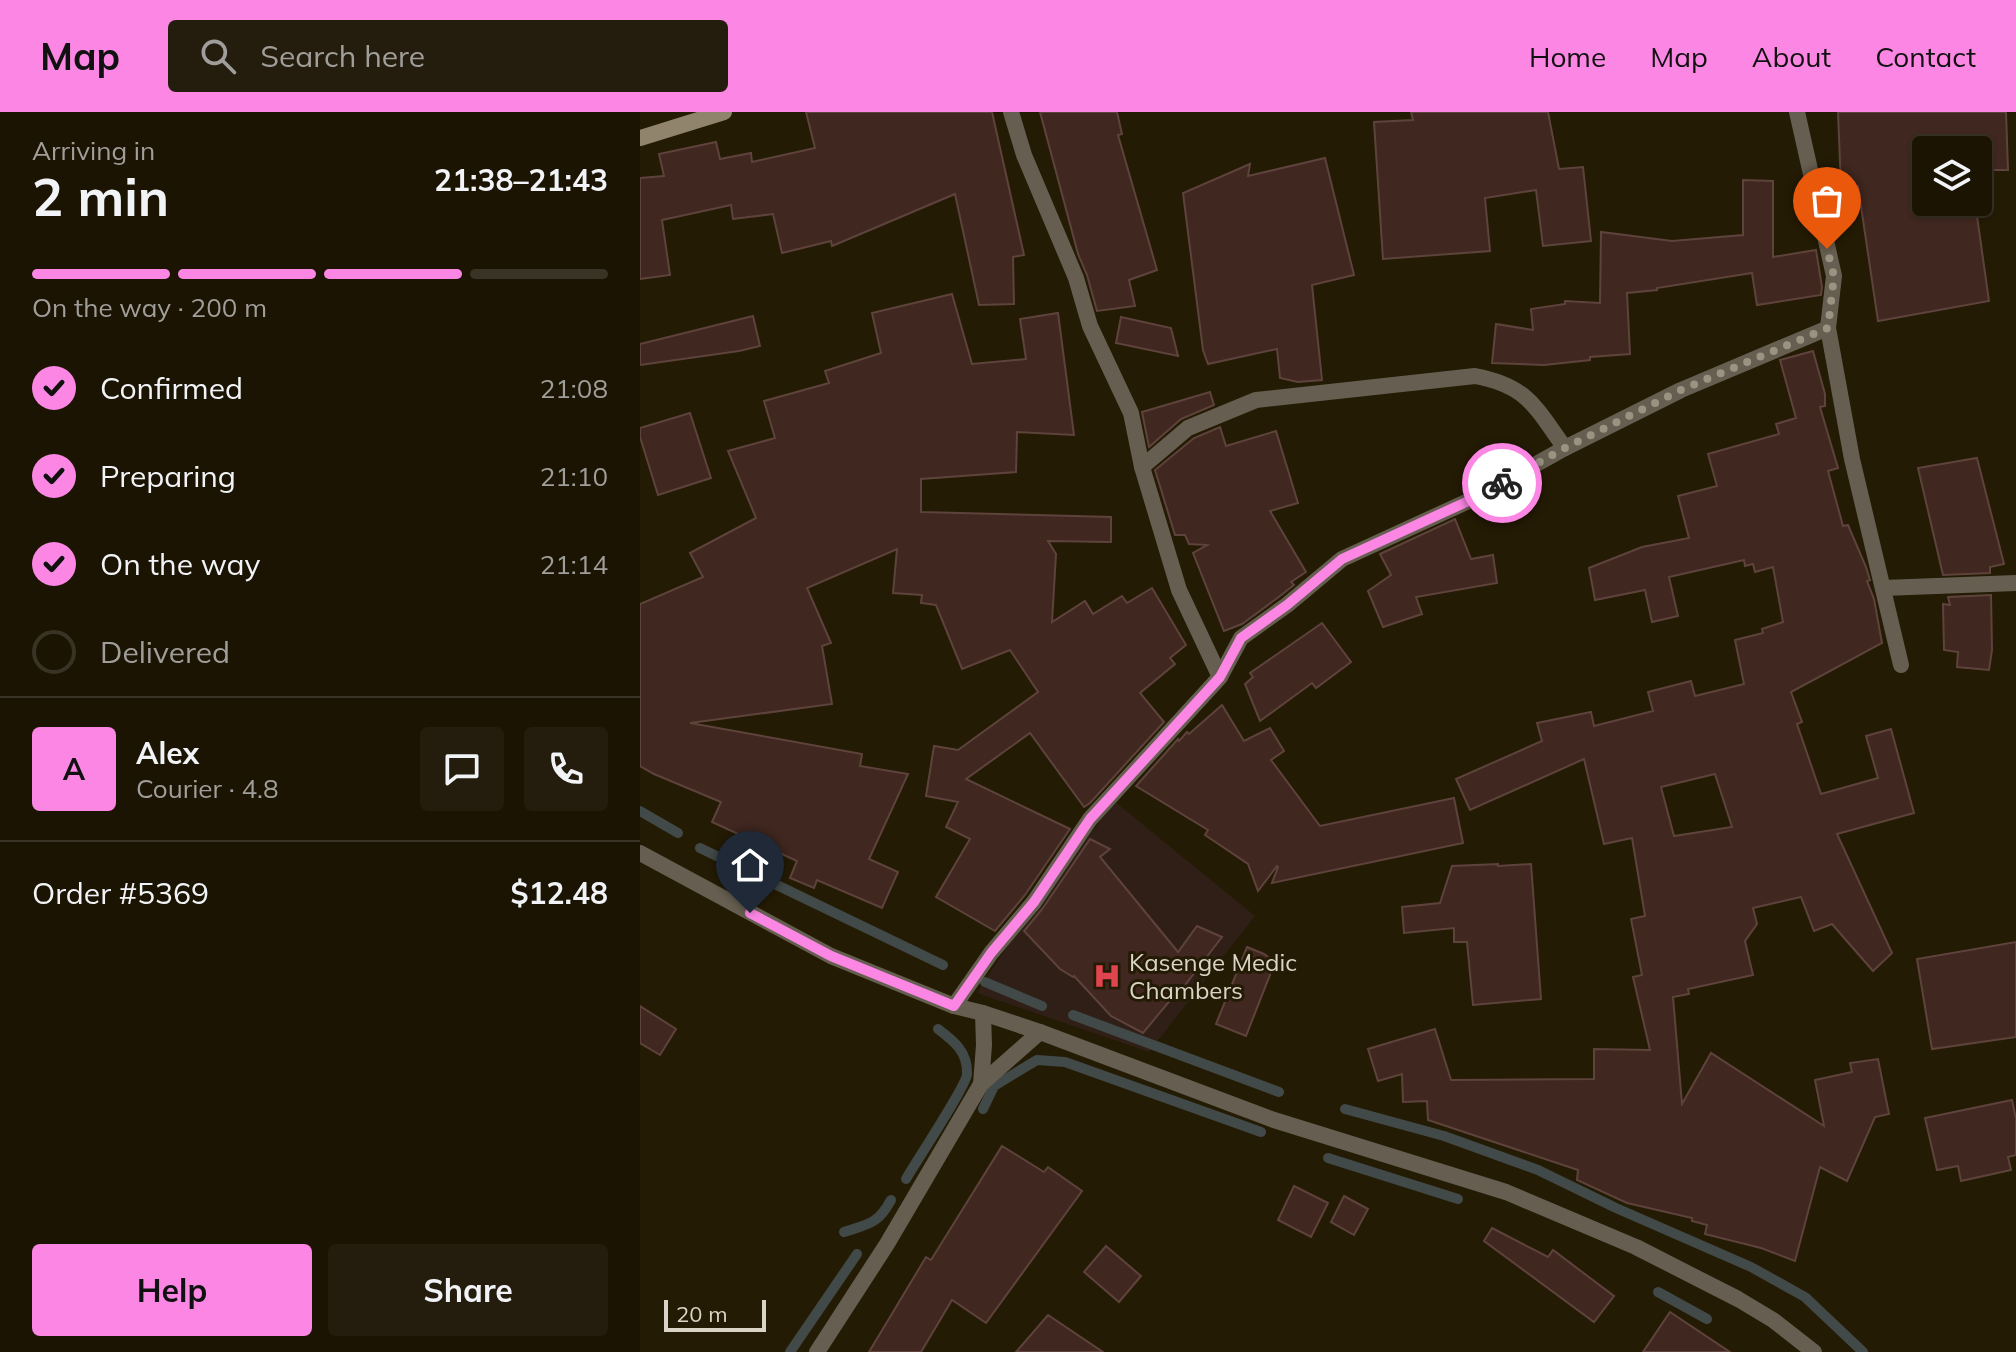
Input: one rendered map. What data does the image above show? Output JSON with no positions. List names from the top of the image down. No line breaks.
{"places":{"hospital":["Kasenge Medic Chambers"]},"scale_bar":"20 m","page":{"header":"Map","search":"Search here","nav":["Home","Map","About","Contact"],"heading":["2 min","Arriving in","21:38–21:43"],"panel":["Alex","Courier · 4.8","Order #5369","$12.48"],"bar":"On the way · 200 m","list":[["Confirmed","21:08"],["Preparing","21:10"],["On the way","21:14"],"Delivered"],"round":"A","buttons":["Help","Share"],"scale":"20 m"}}
